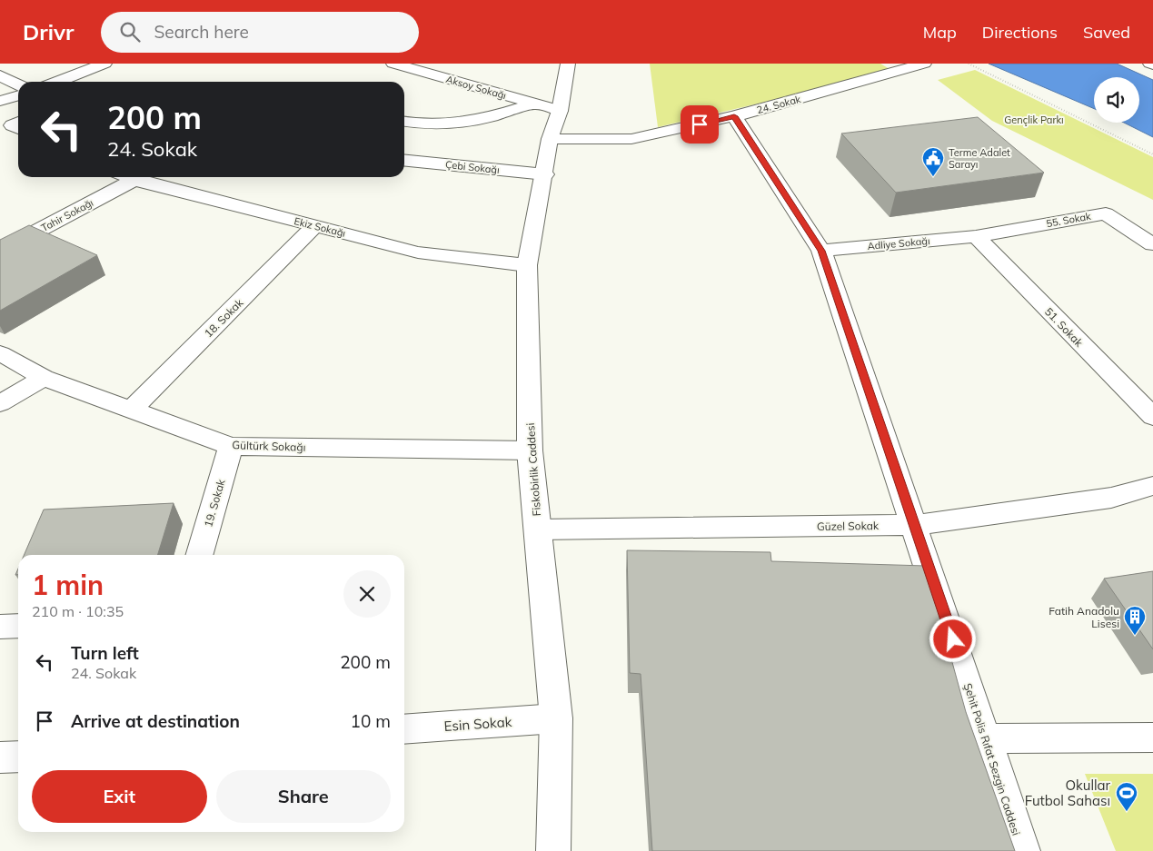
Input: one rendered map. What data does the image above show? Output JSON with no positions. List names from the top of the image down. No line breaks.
{"streets":{"street":["Aksoy Sokağı","24. Sokak","Çebi Sokağı","Tahir Sokağı","55. Sokak","Ekiz Sokağı","Adliye Sokağı","18. Sokak","51. Sokak","Gültürk Sokağı","Fiskobirlik Caddesi","19. Sokak","Güzel Sokak","Esin Sokak","Şehit Polis Rıfat Sezgin Caddesi"]},"crossings":[["Aksoy Sokağı","Fiskobirlik Caddesi"],["24. Sokak","Fiskobirlik Caddesi"],["24. Sokak","Şehit Polis Rıfat Sezgin Caddesi"],["Çebi Sokağı","Fiskobirlik Caddesi"],["Tahir Sokağı","Ekiz Sokağı"],["55. Sokak","Adliye Sokağı"],["55. Sokak","51. Sokak"],["Ekiz Sokağı","18. Sokak"],["Ekiz Sokağı","Fiskobirlik Caddesi"],["Adliye Sokağı","51. Sokak"],["Adliye Sokağı","Şehit Polis Rıfat Sezgin Caddesi"],["18. Sokak","Gültürk Sokağı"],["Gültürk Sokağı","Fiskobirlik Caddesi"],["Gültürk Sokağı","19. Sokak"],["Fiskobirlik Caddesi","Güzel Sokak"],["Fiskobirlik Caddesi","Esin Sokak"],["Güzel Sokak","Şehit Polis Rıfat Sezgin Caddesi"]],"parks":["Gençlik Parkı"],"places":{"public building":["Terme Adalet Sarayı"],"building":["Fatih Anadolu Lisesi"],"sports":["Okullar Futbol Sahası"]},"page":{"header":"Drivr","search":"Search here","nav":["Map","Directions","Saved"],"turn":["200 m","24. Sokak"],"heading":["1 min","210 m · 10:35"],"list":[{"name":"Turn left","note":"24. Sokak","value":"200 m"},{"name":"Arrive at destination","value":"10 m"}],"buttons":["Exit","Share"]}}
